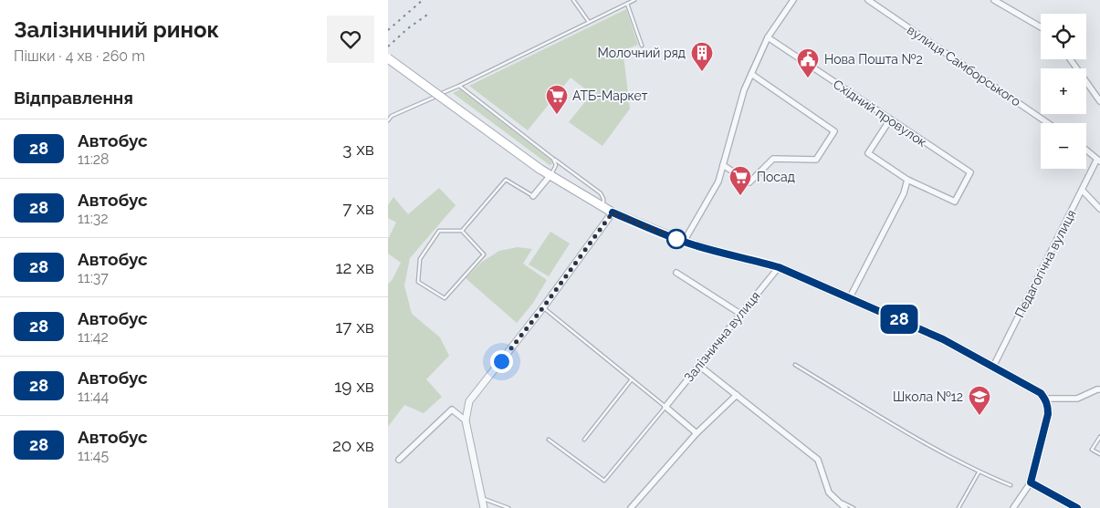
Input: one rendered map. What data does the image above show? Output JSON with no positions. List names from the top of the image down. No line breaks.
{"streets":{"street":["вулиця Самборського","Східний провулок","Педагогічна вулиця","Залізнична вулиця"]},"places":{"building":["Молочний ряд"],"public building":["Нова Пошта №2"],"supermarket":["АТБ-Маркет","Посад"],"school or university":["Школа №12"]},"lines":["bus line 28"],"page":{"heading":[["Залізничний ринок","Пішки · 4 хв · 260 m"],"Відправлення"],"on_map":"28","map_buttons":["+","−"],"list":[{"mark":"28","name":"Автобус","note":"11:28","value":"3 хв"},{"mark":"28","name":"Автобус","note":"11:32","value":"7 хв"},{"mark":"28","name":"Автобус","note":"11:37","value":"12 хв"},{"mark":"28","name":"Автобус","note":"11:42","value":"17 хв"},{"mark":"28","name":"Автобус","note":"11:44","value":"19 хв"},{"mark":"28","name":"Автобус","note":"11:45","value":"20 хв"}]}}
